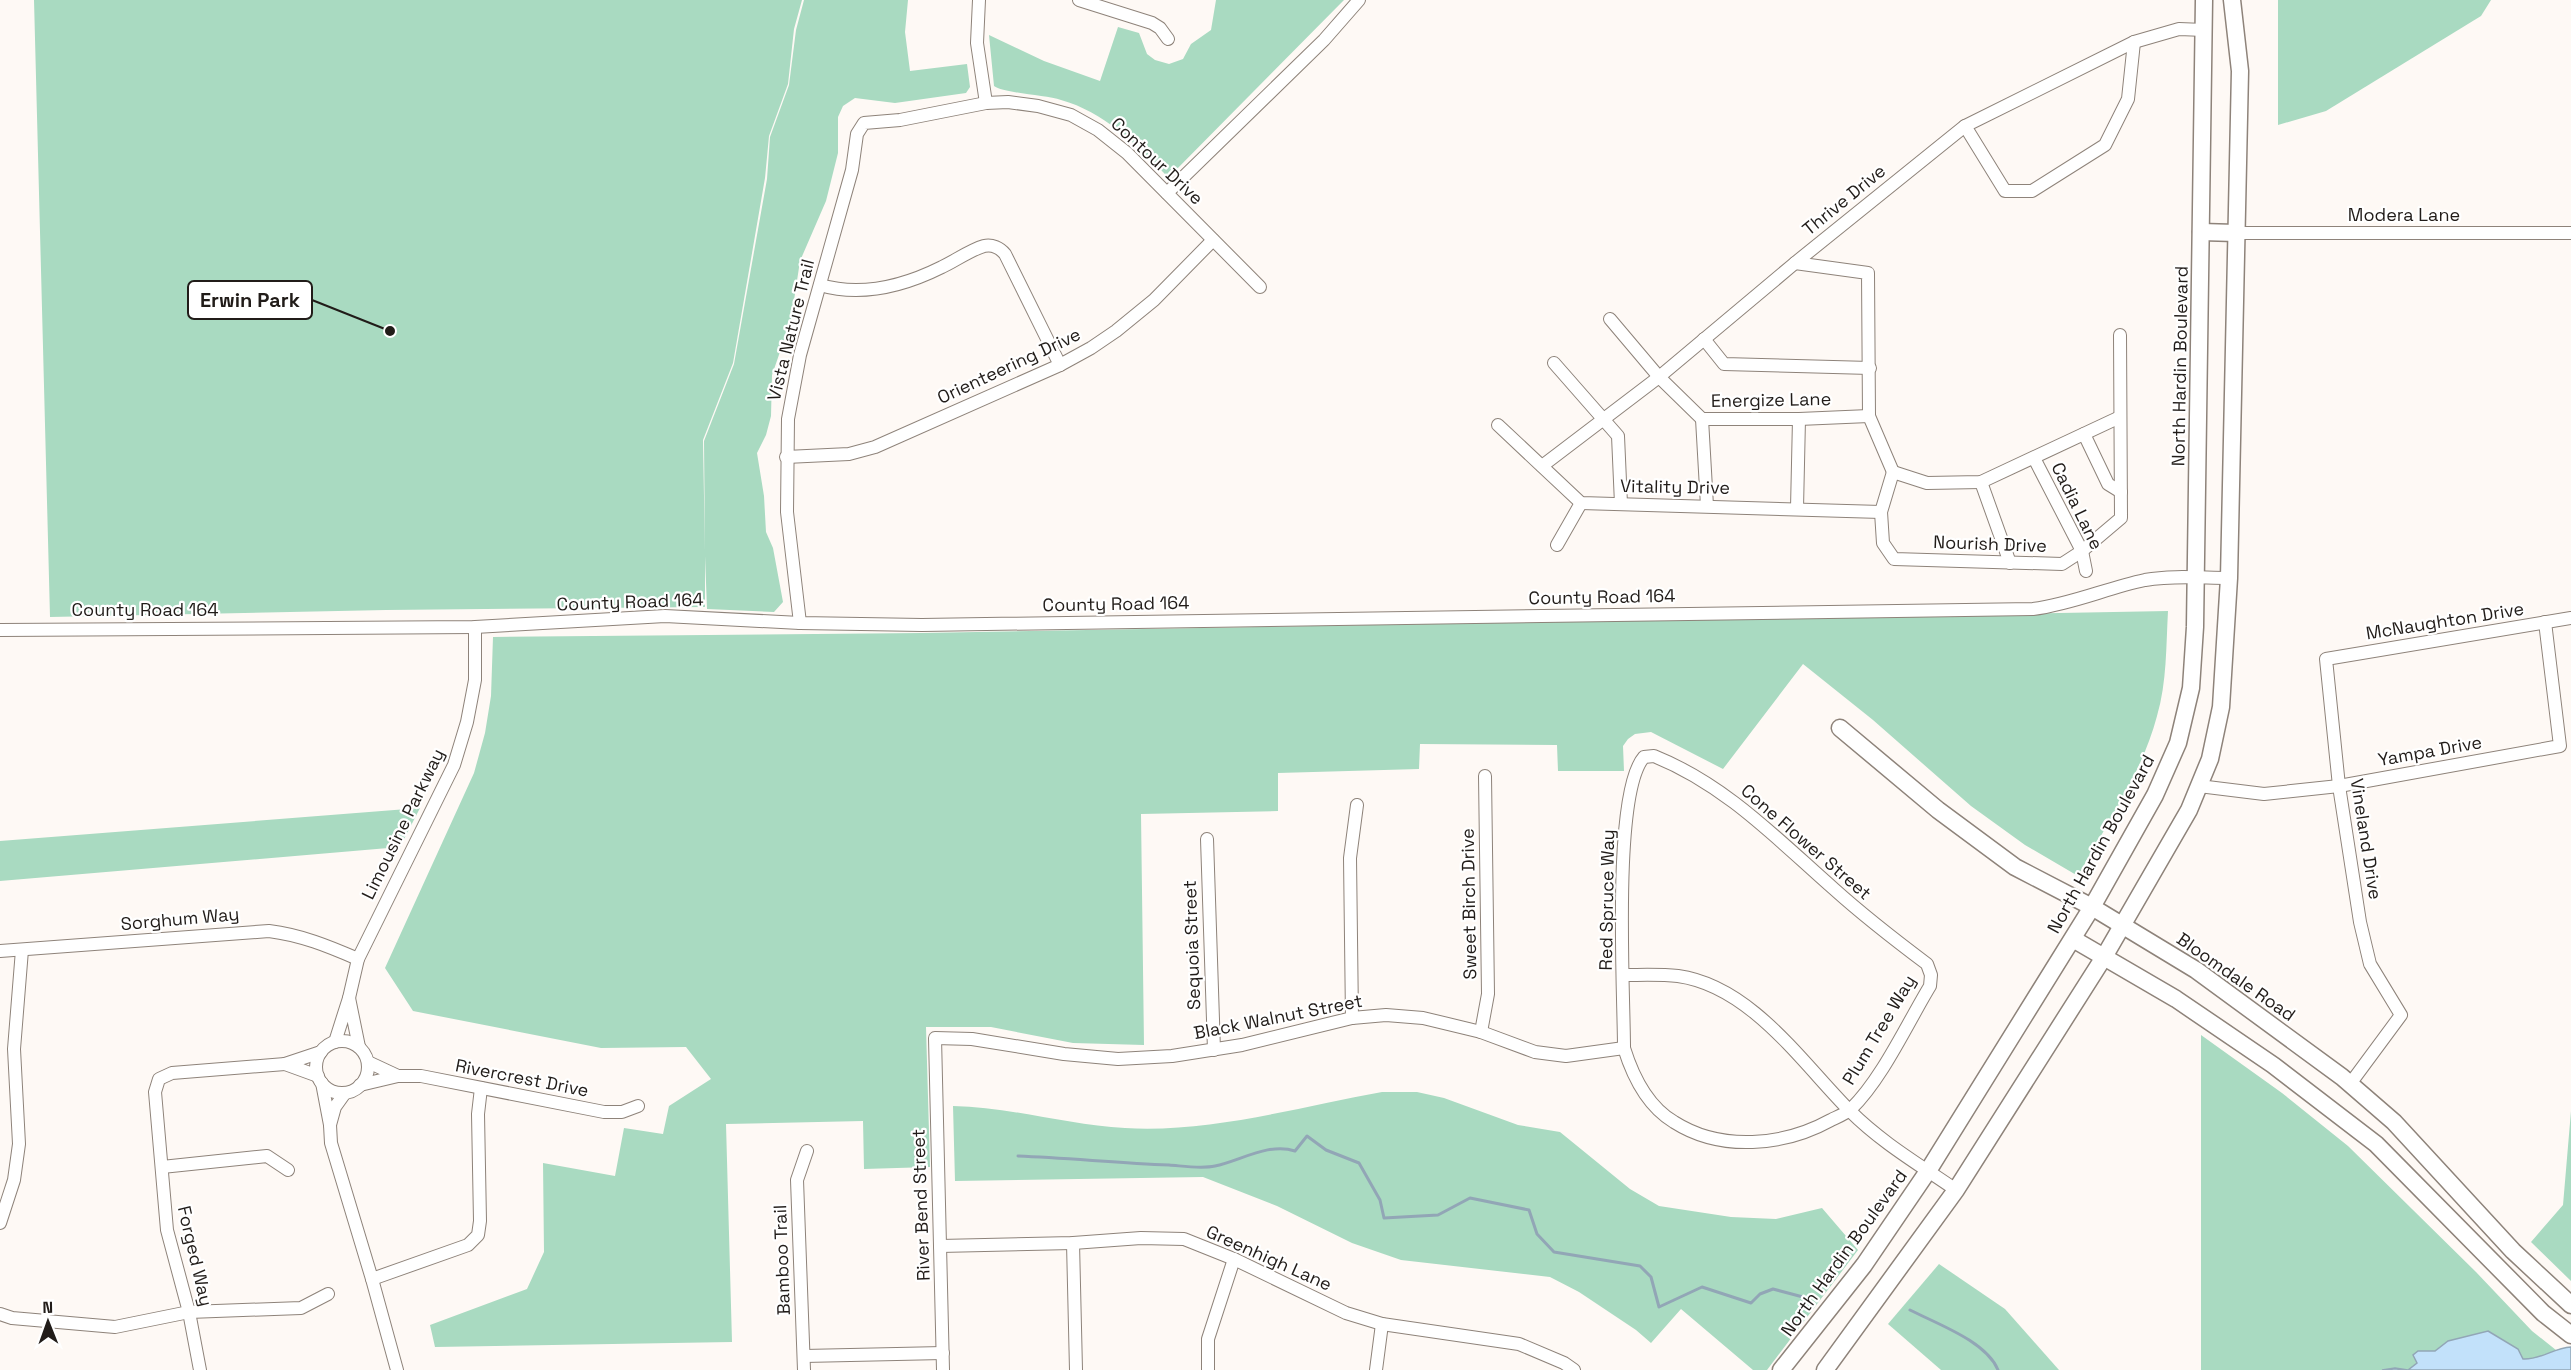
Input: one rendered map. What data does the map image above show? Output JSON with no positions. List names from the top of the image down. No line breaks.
{"streets":{"street":["Contour Drive","Thrive Drive","Modera Lane","Vista Nature Trail","Orienteering Drive","North Hardin Boulevard","Energize Lane","Vitality Drive","Cadia Lane","Nourish Drive","County Road 164","McNaughton Drive","Yampa Drive","Limousine Parkway","Vineland Drive","Cone Flower Street","Red Spruce Way","Sweet Birch Drive","Sorghum Way","Sequoia Street","Bloomdale Road","Black Walnut Street","Plum Tree Way","Rivercrest Drive","River Bend Street","Forged Way","Greenhigh Lane","Bamboo Trail"]},"crossings":[["Contour Drive","Vista Nature Trail"],["Contour Drive","Orienteering Drive"],["Thrive Drive","North Hardin Boulevard"],["Thrive Drive","Energize Lane"],["Vista Nature Trail","Orienteering Drive"],["Vista Nature Trail","County Road 164"],["North Hardin Boulevard","County Road 164"],["North Hardin Boulevard","Bloomdale Road"],["Vitality Drive","Nourish Drive"],["Cadia Lane","Nourish Drive"],["County Road 164","Limousine Parkway"],["McNaughton Drive","Yampa Drive"],["McNaughton Drive","Vineland Drive"],["Yampa Drive","Vineland Drive"],["Limousine Parkway","Sorghum Way"],["Limousine Parkway","Rivercrest Drive"],["Vineland Drive","Bloomdale Road"],["Cone Flower Street","Red Spruce Way"],["Cone Flower Street","Plum Tree Way"],["Red Spruce Way","Black Walnut Street"],["Red Spruce Way","Plum Tree Way"],["Sweet Birch Drive","Black Walnut Street"],["Sequoia Street","Black Walnut Street"],["Black Walnut Street","Plum Tree Way"],["Black Walnut Street","River Bend Street"],["River Bend Street","Greenhigh Lane"]],"places":["Erwin Park"],"north":"top"}
